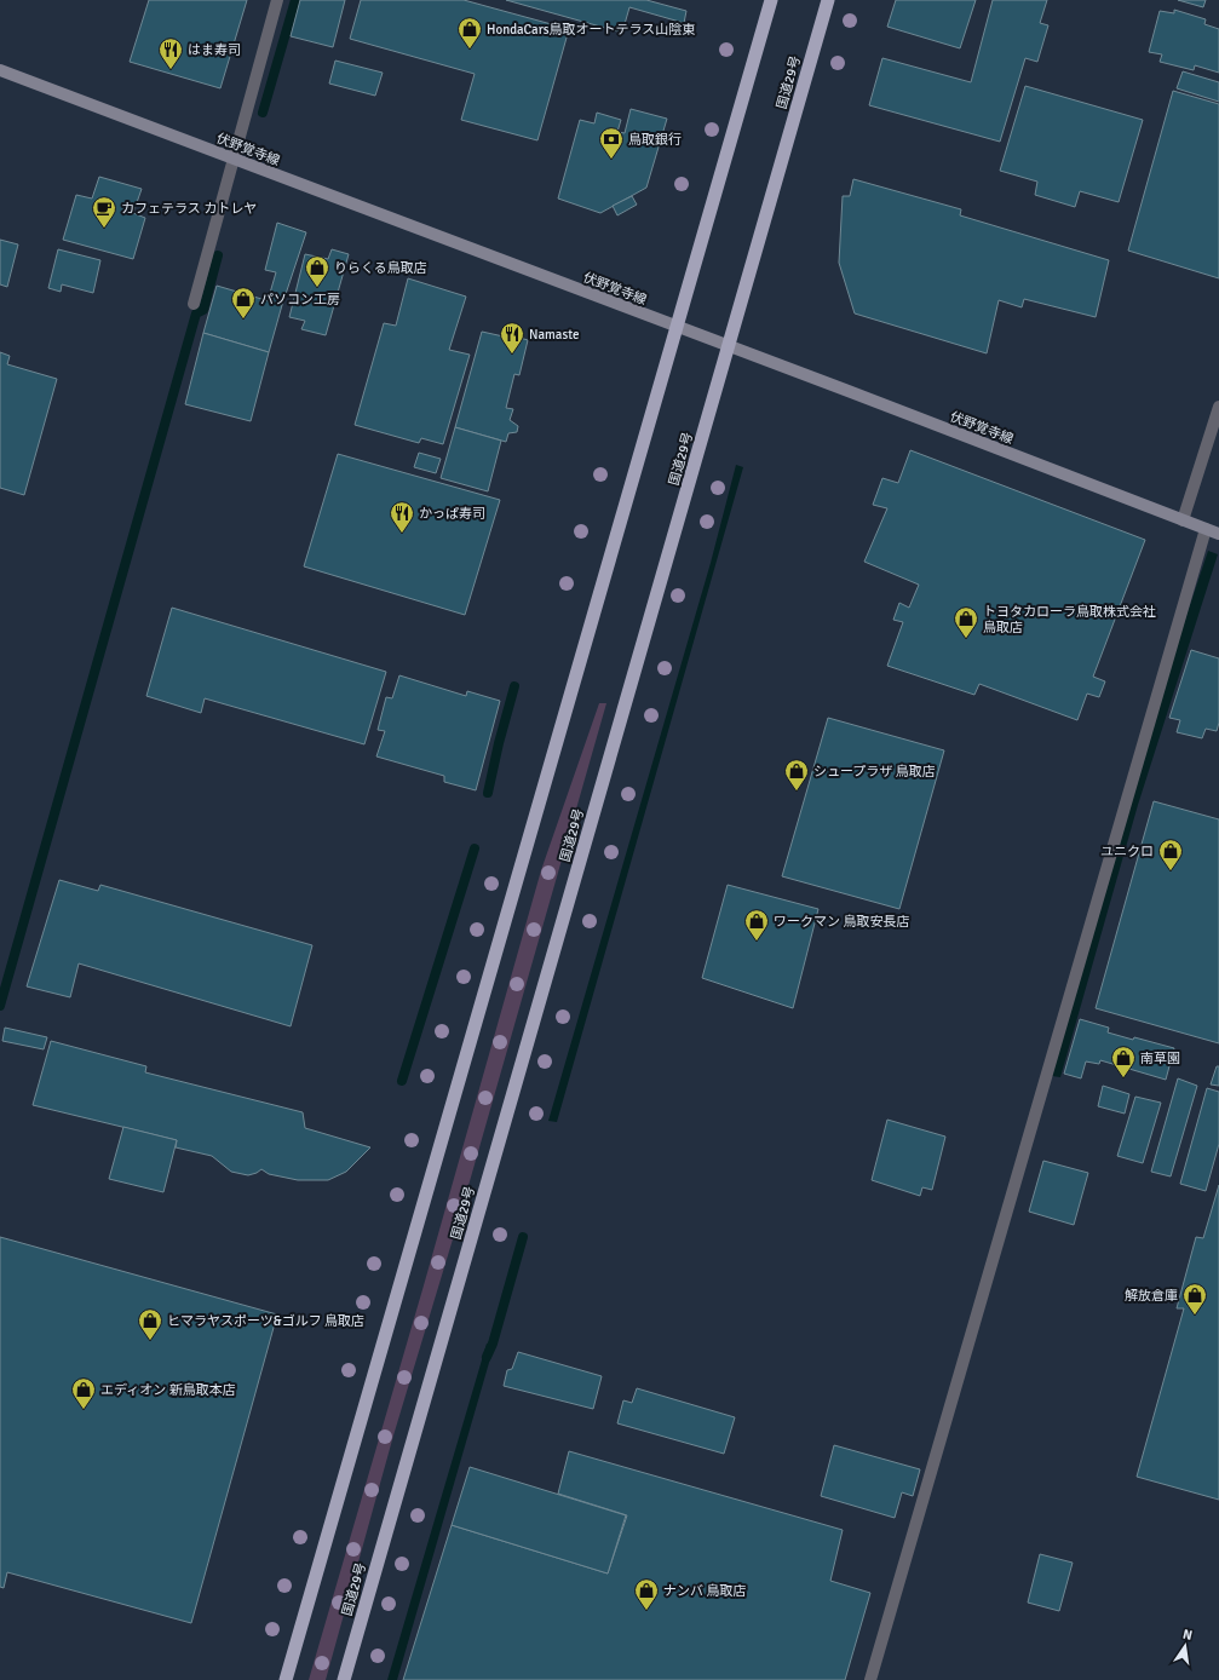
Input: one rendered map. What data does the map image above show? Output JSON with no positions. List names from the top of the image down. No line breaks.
{"streets":{"highway":["国道29号"],"main road":["伏野覚寺線"]},"crossings":[["国道29号","伏野覚寺線"]],"places":{"shop":["HondaCars鳥取オートテラス山陰東","りらくる鳥取店","パソコン工房","トヨタカローラ鳥取株式会社 鳥取店","シュープラザ 鳥取店","ユニクロ","ワークマン 鳥取安長店","南草園","解放倉庫","ヒマラヤスポーツ&ゴルフ 鳥取店","エディオン 新鳥取本店","ナンバ 鳥取店"],"restaurant":["はま寿司","Namaste","かっぱ寿司"],"bank":["鳥取銀行"],"cafe":["カフェテラス カトレヤ"]},"north":"top"}
